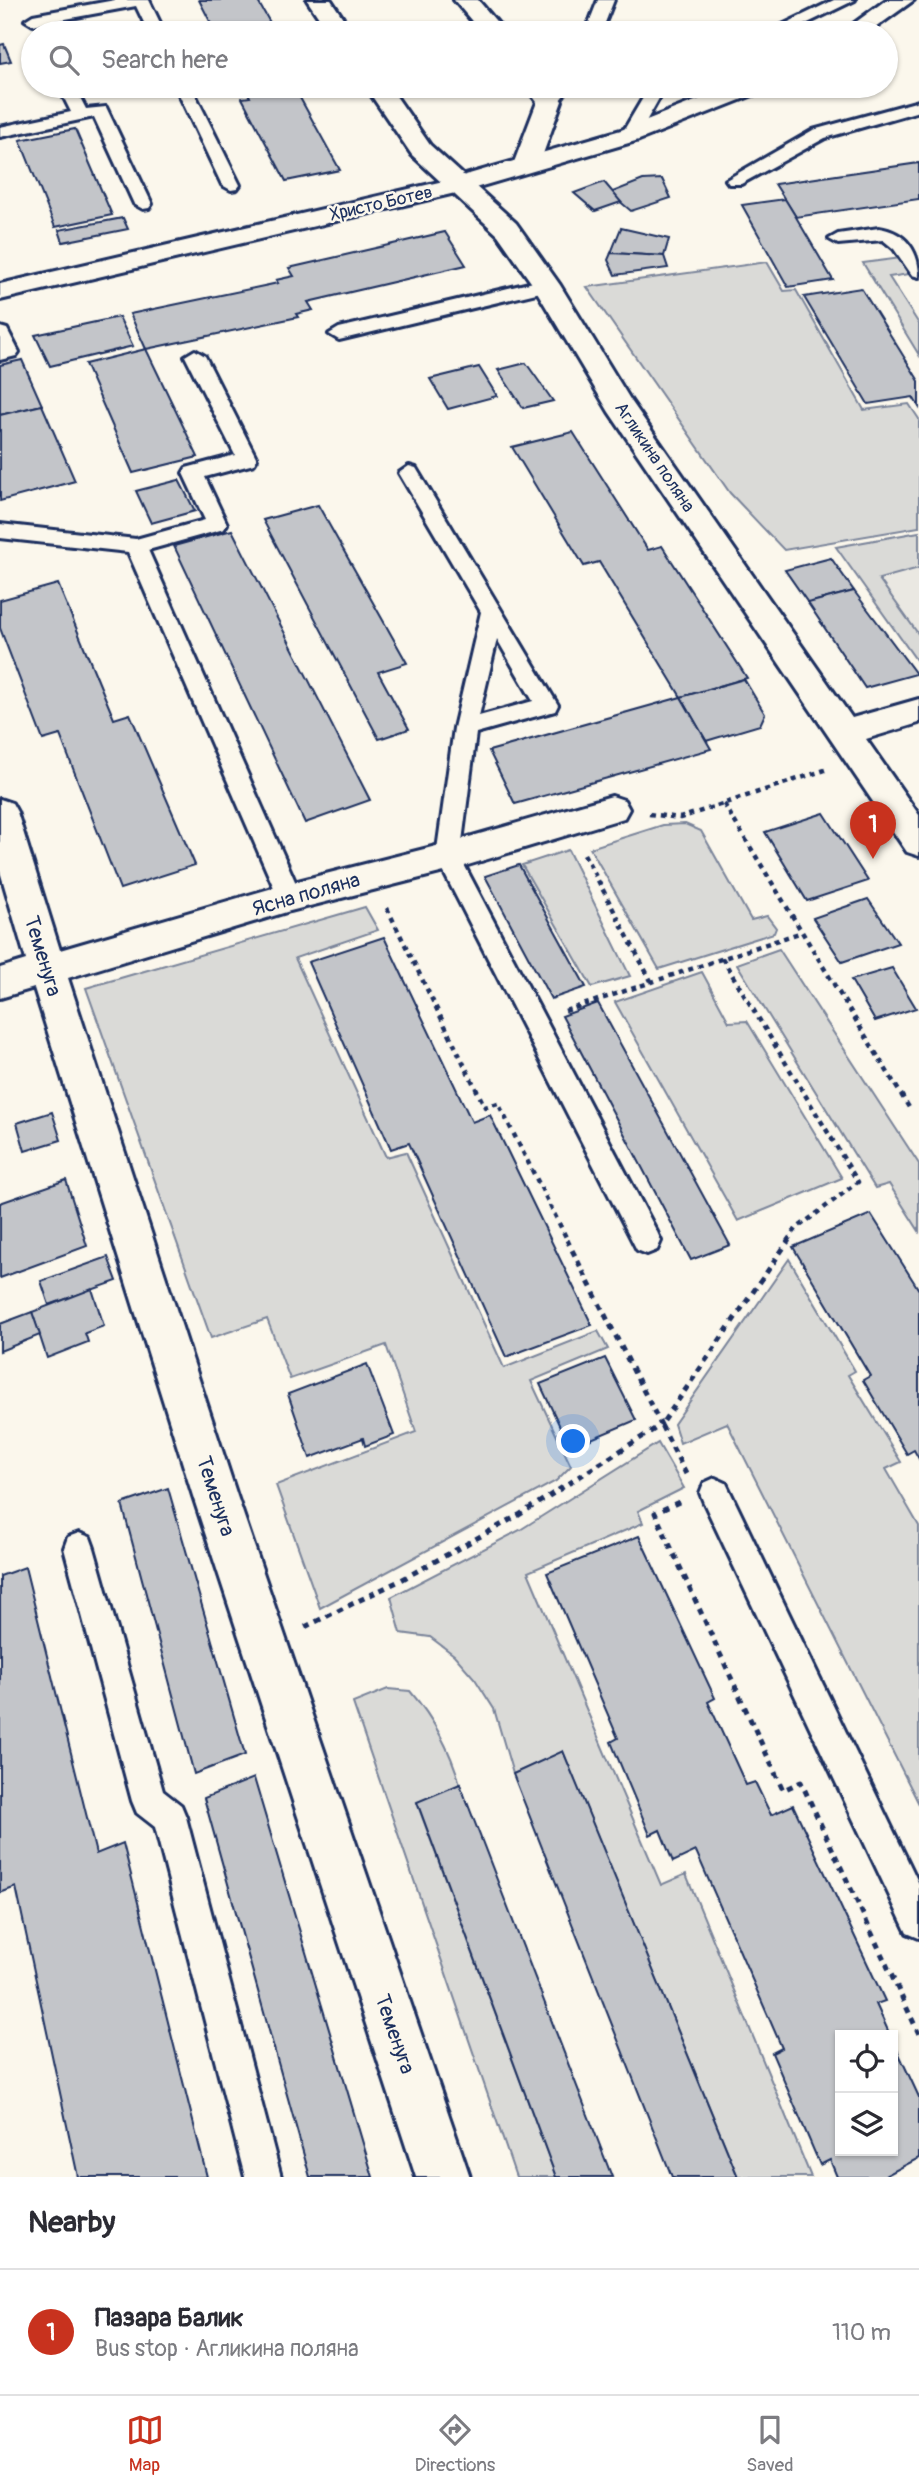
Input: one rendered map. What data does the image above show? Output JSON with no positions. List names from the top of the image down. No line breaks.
{"streets":{"street":["Христо Ботев","Агликина поляна","Ясна поляна","Теменуга"]},"crossings":[["Христо Ботев","Агликина поляна"],["Ясна поляна","Теменуга"]],"page":{"search":"Search here","pins":"1","heading":"Nearby","list":[{"mark":"1","name":"Пазара Балик","note":"Bus stop · Агликина поляна","value":"110 m"}],"nav":["Map","Directions","Saved"]}}
